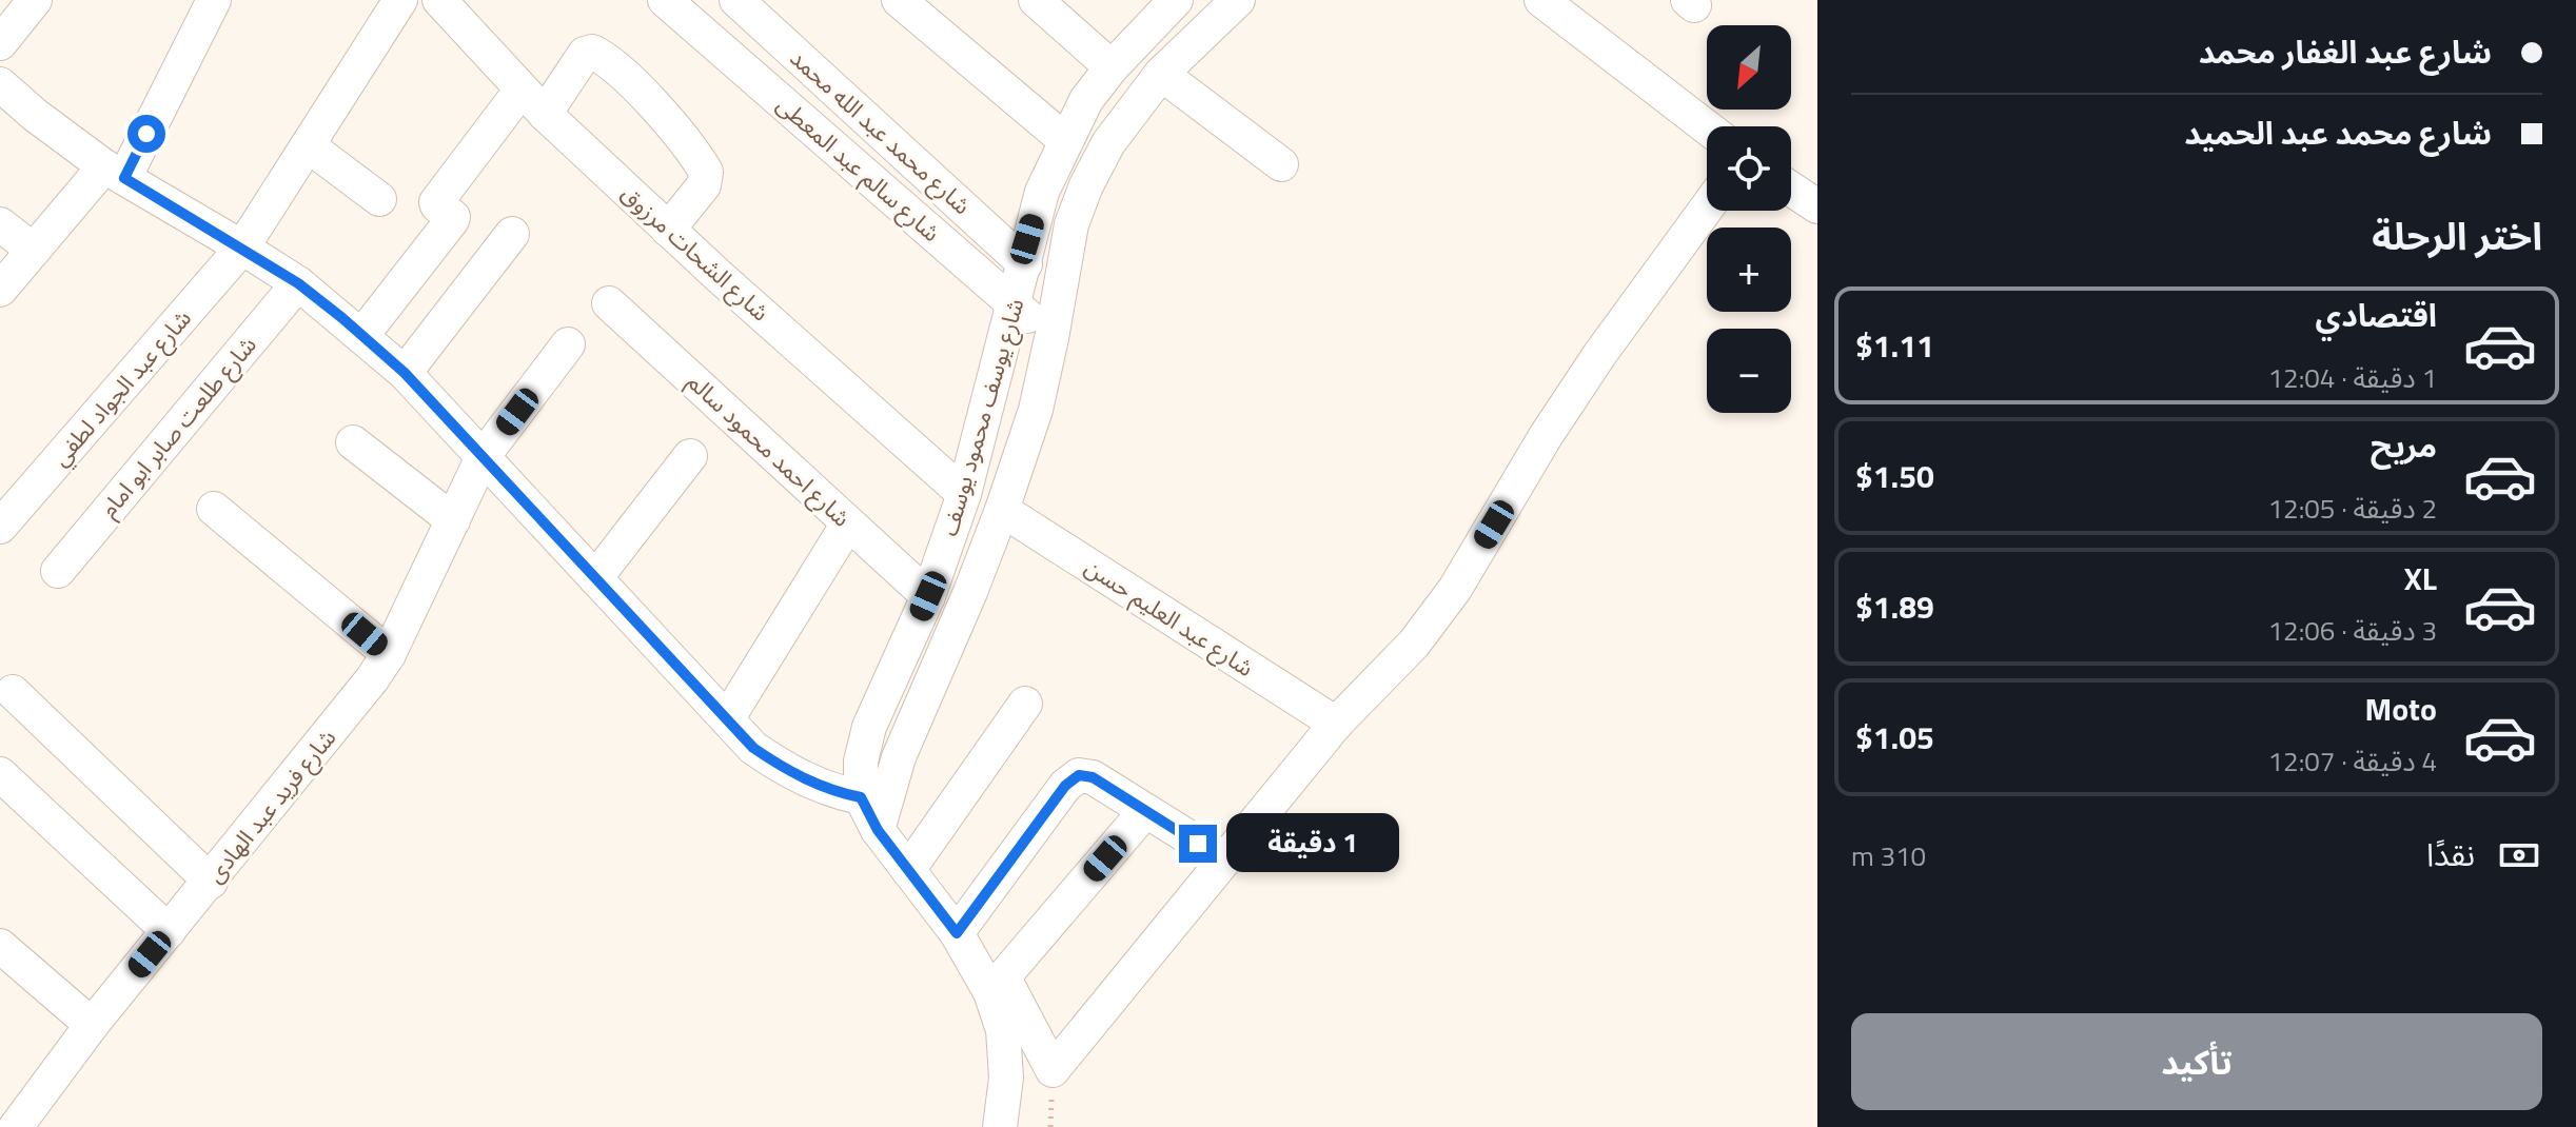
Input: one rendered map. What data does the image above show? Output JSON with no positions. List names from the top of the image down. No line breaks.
{"streets":{"street":["شارع محمد عبد الله محمد","شارع سالم عبد المعطى","شارع الشحات مرزوق","شارع عبد الجواد لطفي","شارع يوسف محمود يوسف","شارع طلعت صابر ابو امام","شارع احمد محمود سالم","شارع عبد العليم حسن","شارع فريد عبد الهادى"]},"crossings":[["شارع محمد عبد الله محمد","شارع يوسف محمود يوسف"],["شارع سالم عبد المعطى","شارع يوسف محمود يوسف"],["شارع الشحات مرزوق","شارع يوسف محمود يوسف"],["شارع يوسف محمود يوسف","شارع احمد محمود سالم"]],"north":"bottom left","page":{"banner":["شارع عبد الغفار محمد","شارع محمد عبد الحميد"],"map_buttons":["+","−"],"heading":"اختر الرحلة","list":[{"name":"اقتصادي","note":"1 دقيقة · 12:04","value":"$1.11"},{"name":"مريح","note":"2 دقيقة · 12:05","value":"$1.50"},{"name":"XL","note":"3 دقيقة · 12:06","value":"$1.89"},{"name":"Moto","note":"4 دقيقة · 12:07","value":"$1.05"}],"pay":["نقدًا","310 m"],"bubble":"1 دقيقة","buttons":"تأكيد"}}
